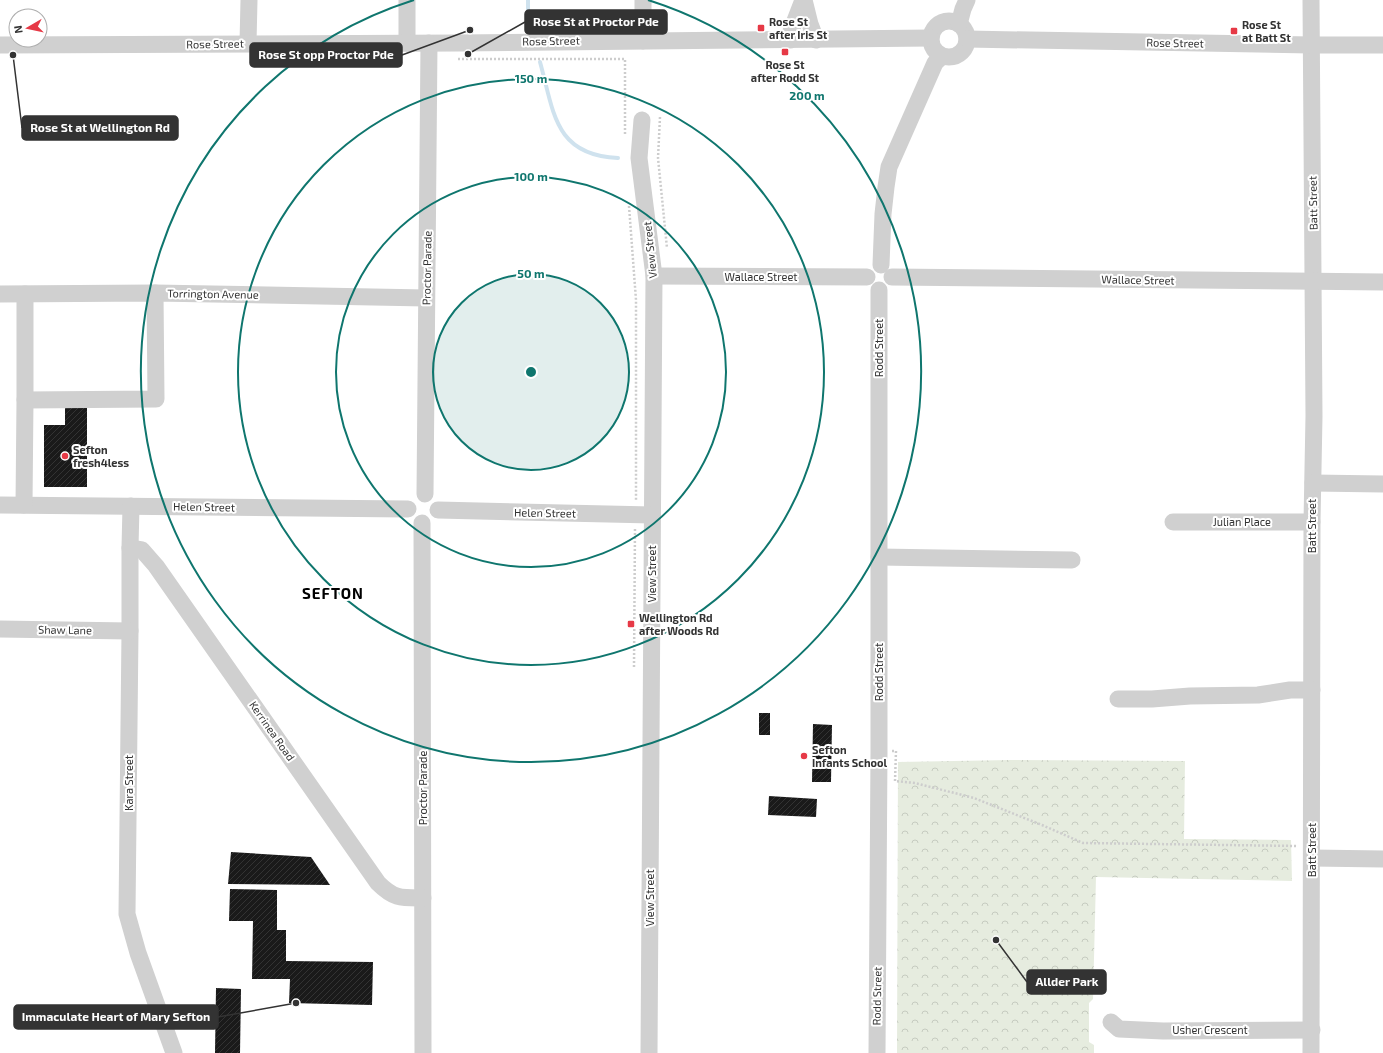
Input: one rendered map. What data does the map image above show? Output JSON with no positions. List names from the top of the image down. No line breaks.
{"streets":{"street":["Rose Street","Batt Street","View Street","Proctor Parade","Wallace Street","Torrington Avenue","Rodd Street","Helen Street","Julian Place","Shaw Lane","Kerrinea Road","Kara Street","Usher Crescent"]},"crossings":[["Rose Street","Batt Street"],["Rose Street","Proctor Parade"],["Batt Street","Wallace Street"],["Batt Street","Julian Place"],["Batt Street","Usher Crescent"],["View Street","Wallace Street"],["View Street","Helen Street"],["Proctor Parade","Torrington Avenue"],["Proctor Parade","Helen Street"],["Proctor Parade","Kerrinea Road"],["Wallace Street","Rodd Street"],["Helen Street","Kara Street"],["Shaw Lane","Kara Street"],["Kerrinea Road","Kara Street"]],"districts":["SEFTON"],"places":{"transit":["Rose St after Iris St","Rose St at Batt St","Rose St after Rodd St","Wellington Rd after Woods Rd"],"other":["Rose St opp Proctor Pde","Rose St at Proctor Pde","Rose St at Wellington Rd","Sefton fresh4less","Sefton Infants School","Allder Park","Immaculate Heart of Mary Sefton"]},"north":"left","rings":["150 m","200 m","100 m","50 m"]}
